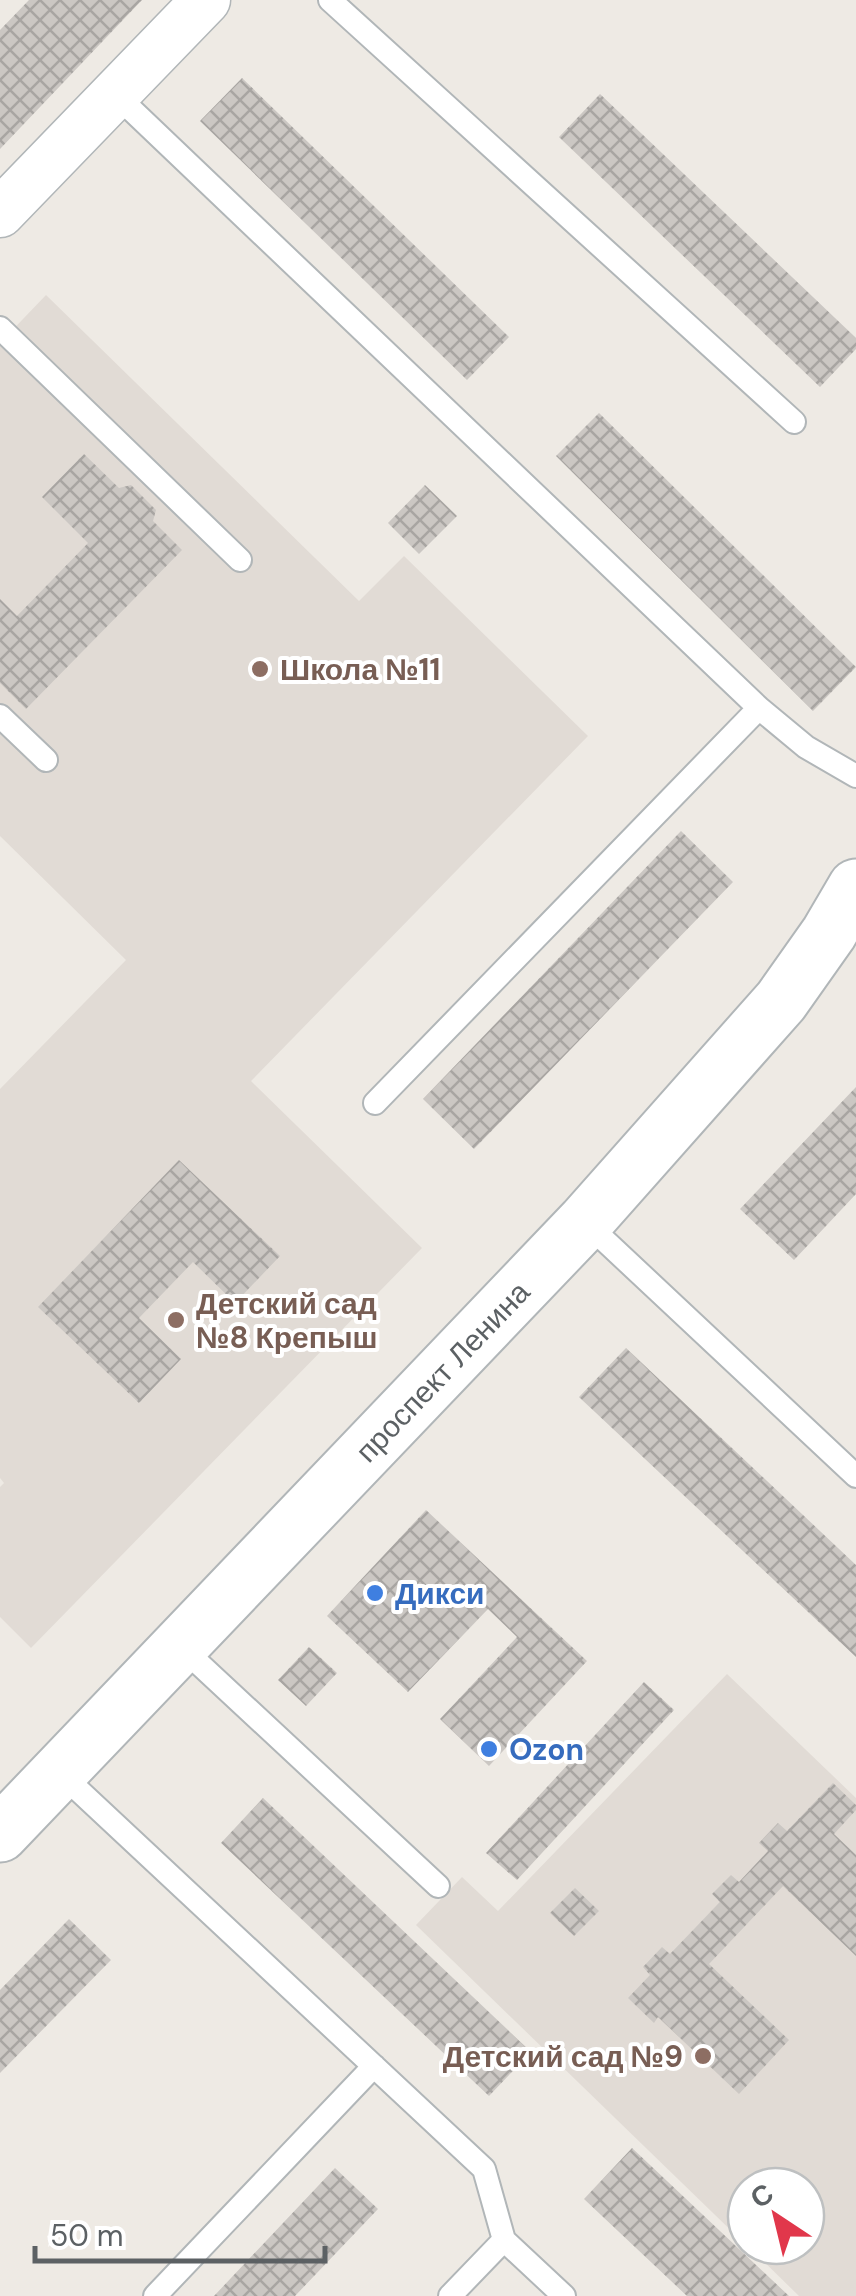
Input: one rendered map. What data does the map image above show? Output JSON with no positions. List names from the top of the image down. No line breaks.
{"streets":{"street":["проспект Ленина"]},"places":["Школа №11","Детский сад №8 Крепыш","Дикси","Ozon","Детский сад №9"],"scale_bar":"50 m","north":"top left"}
